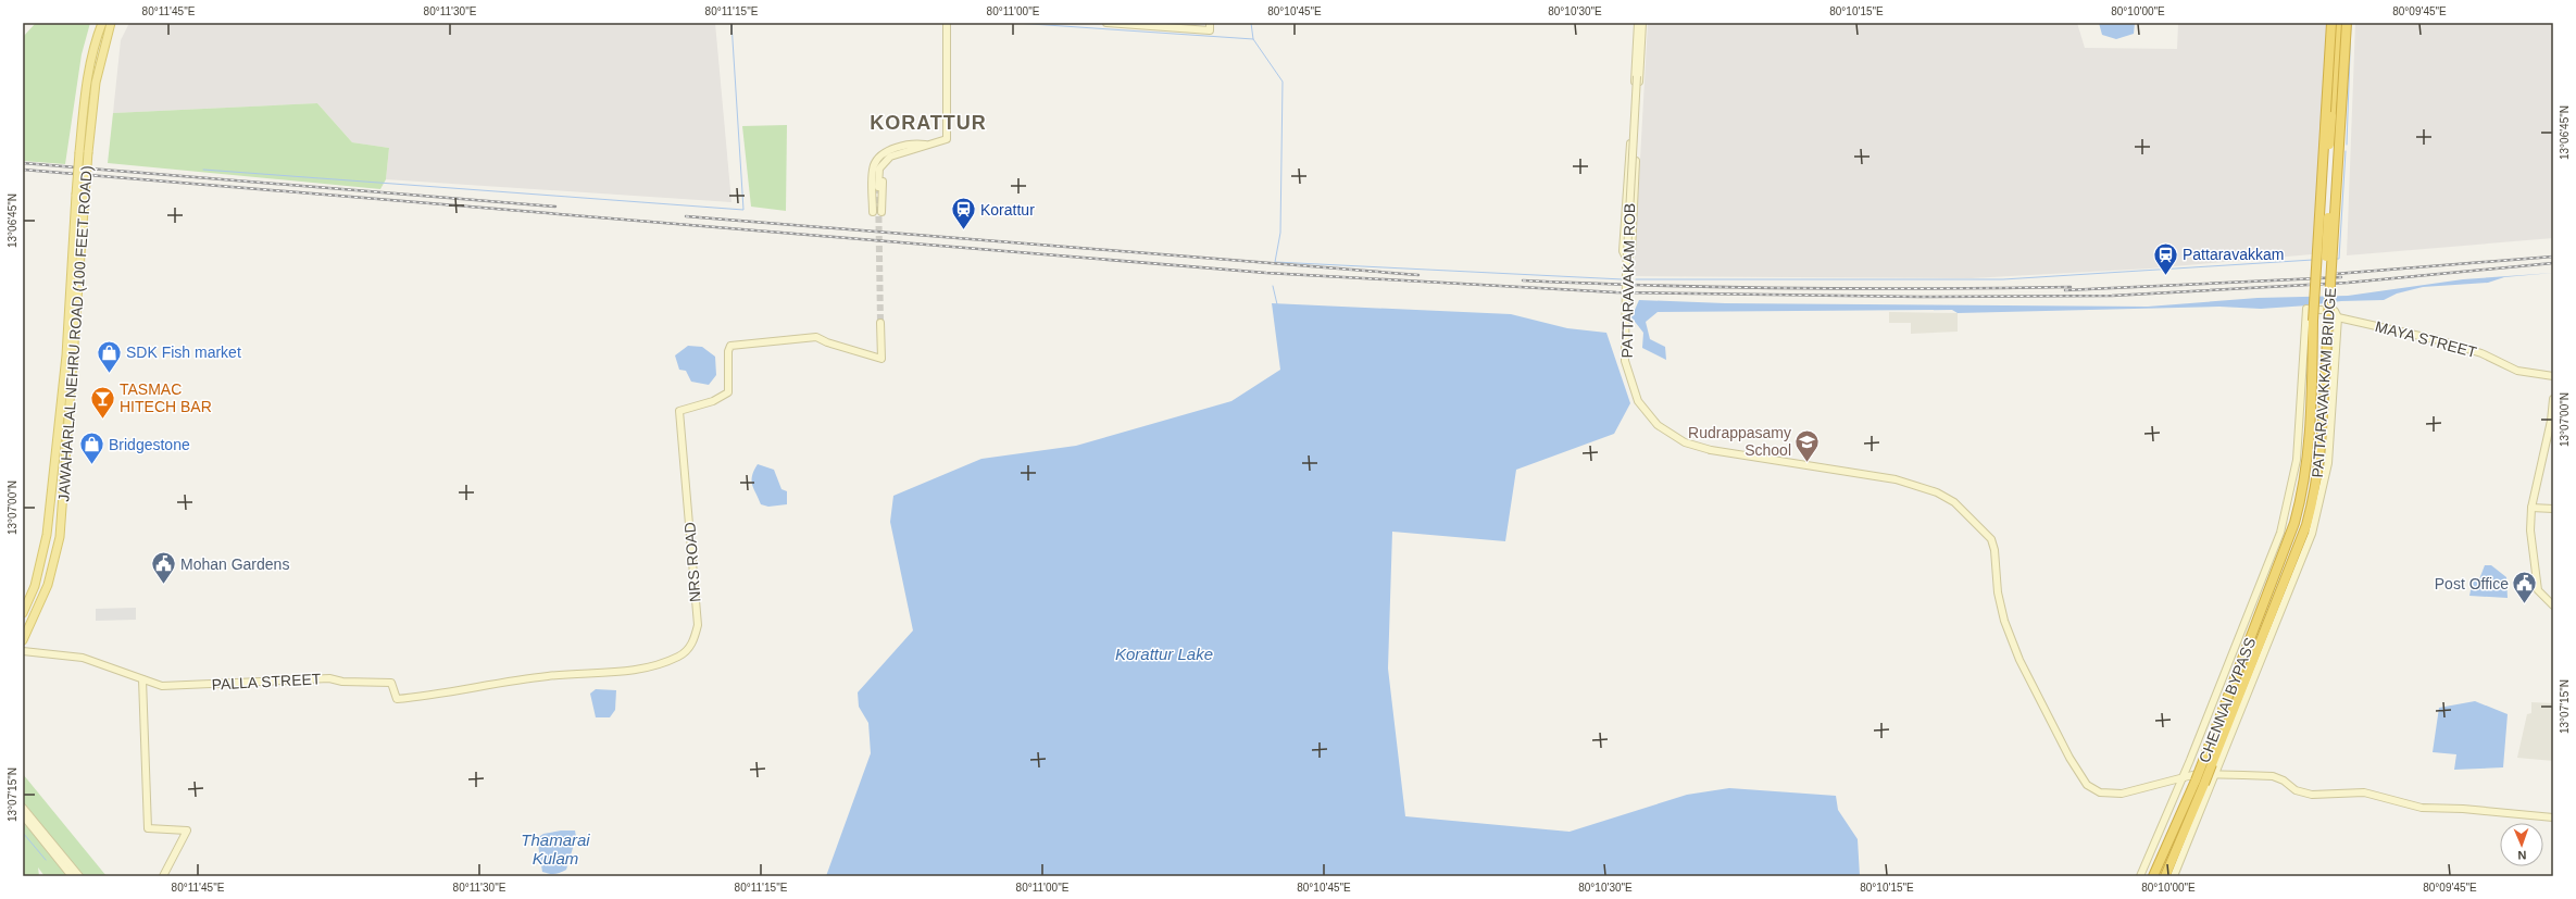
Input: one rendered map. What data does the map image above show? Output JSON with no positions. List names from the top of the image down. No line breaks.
{"streets":{"highway":["PATTARAVAKKAM BRIDGE","CHENNAI BYPASS"],"main road":["JAWAHARLAL NEHRU ROAD (100 FEET ROAD)"],"street":["PATTARAVAKAM ROB","MAYA STREET","NRS ROAD","PALLA STREET"]},"crossings":[["MAYA STREET","PATTARAVAKKAM BRIDGE"],["PATTARAVAKKAM BRIDGE","CHENNAI BYPASS"],["NRS ROAD","PALLA STREET"]],"districts":["KORATTUR"],"water":["Korattur Lake","Thamarai Kulam"],"places":{"station":["Korattur","Pattaravakkam"],"shop":["SDK Fish market","Bridgestone"],"bar":["TASMAC HITECH BAR"],"school or university":["Rudrappasamy School"],"public building":["Mohan Gardens","Post Office"]},"north":"bottom","coordinates":["80°11'45\"E","80°11'30\"E","80°11'15\"E","80°11'00\"E","80°10'45\"E","80°10'30\"E","80°10'15\"E","80°10'00\"E","80°09'45\"E","13°06'45\"N","13°07'00\"N","13°07'15\"N"]}
